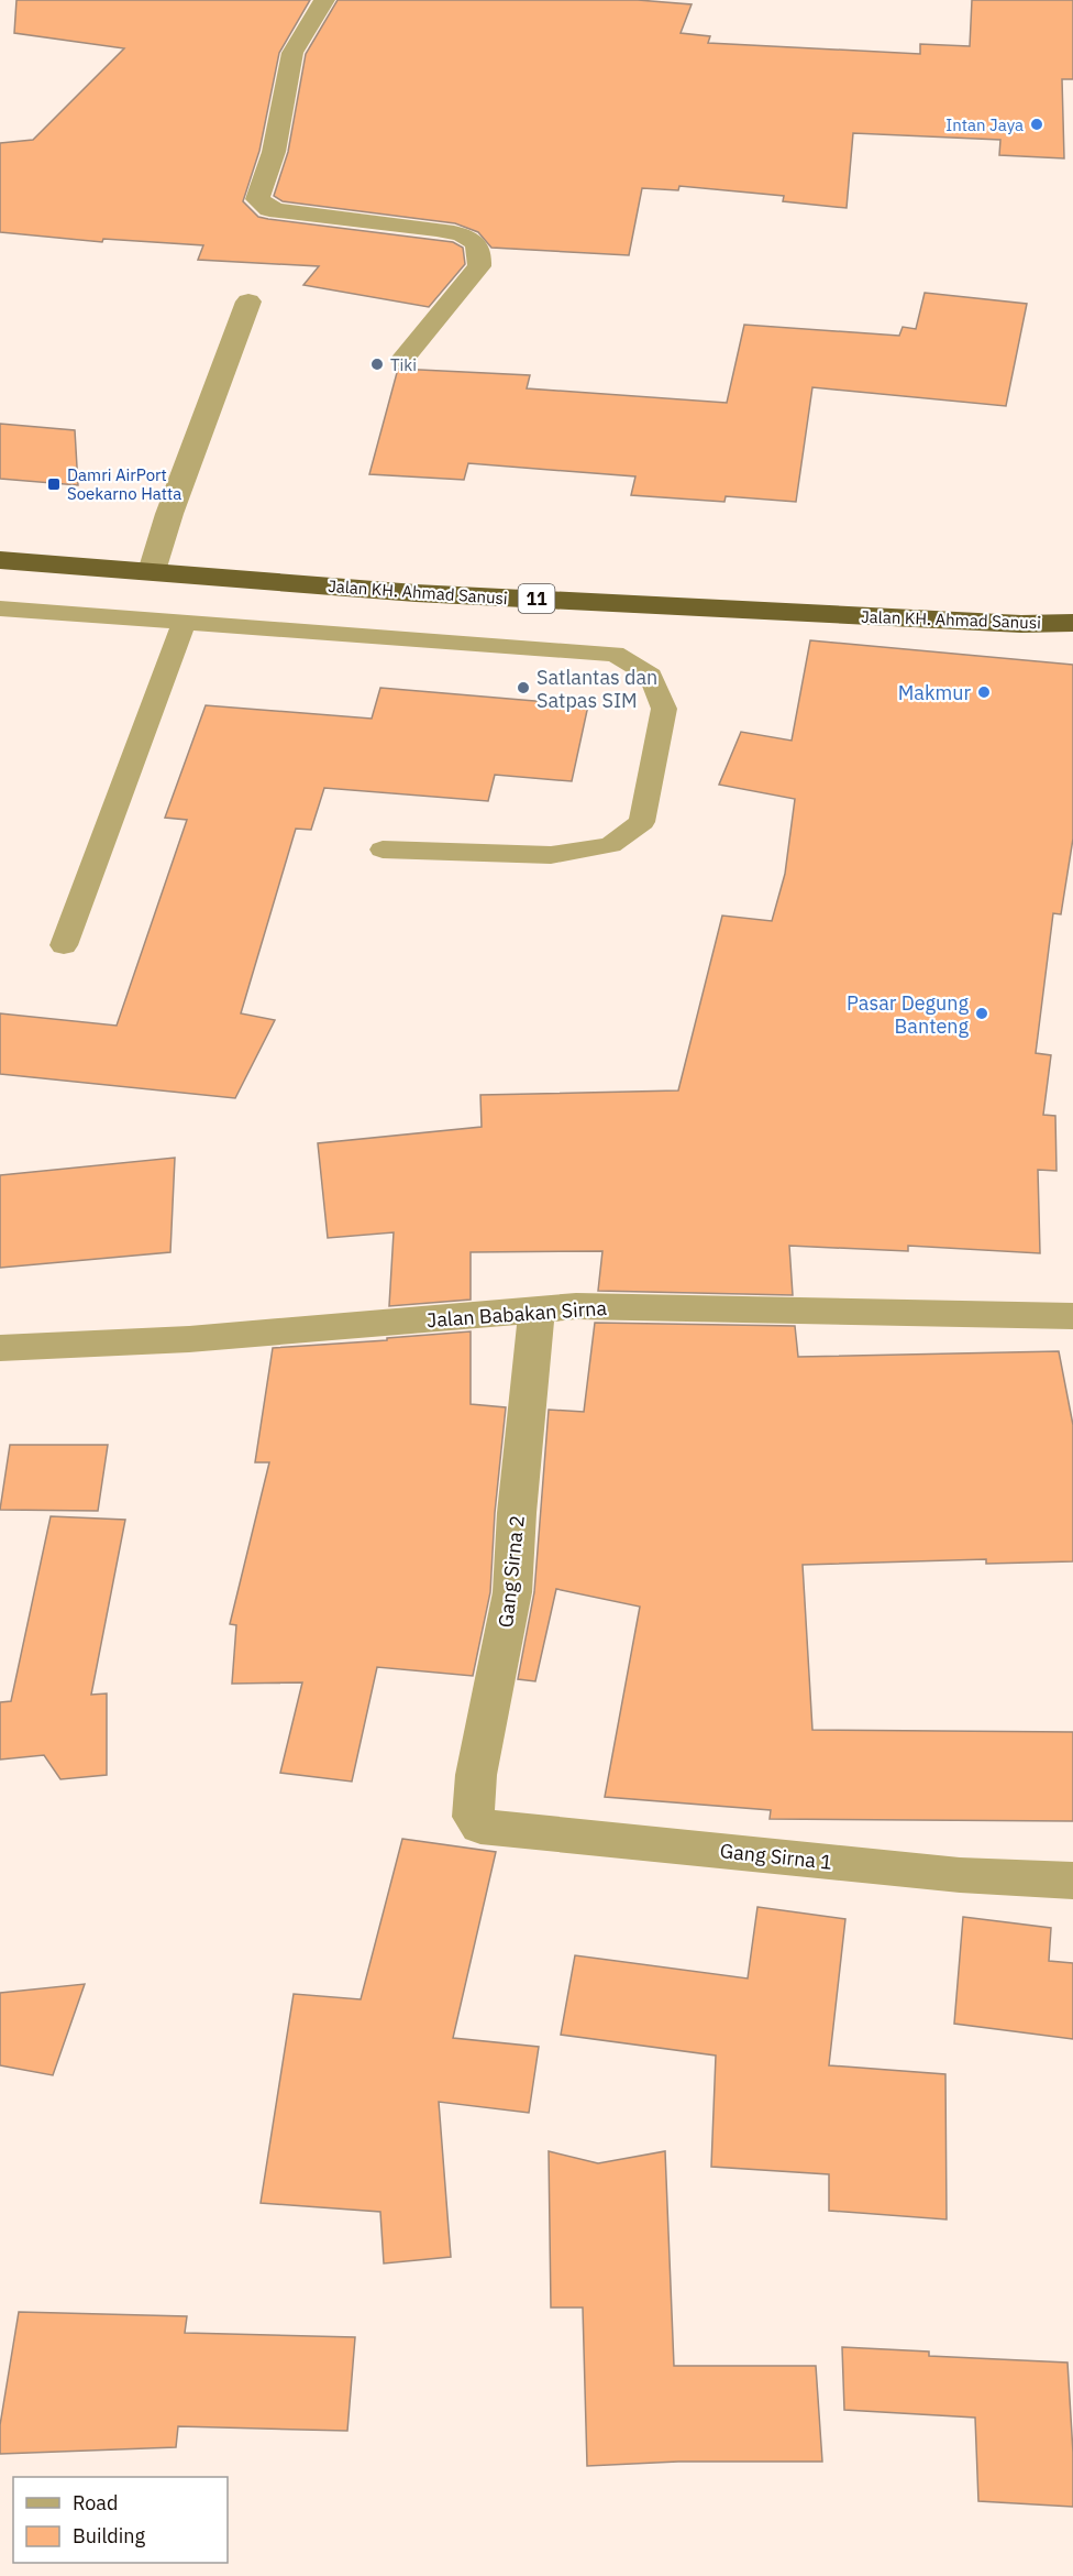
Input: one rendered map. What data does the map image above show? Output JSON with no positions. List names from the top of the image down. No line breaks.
{"streets":{"highway":["Jalan KH. Ahmad Sanusi","11"],"street":["Jalan Babakan Sirna","Gang Sirna 2","Gang Sirna 1"]},"crossings":[["Jalan Babakan Sirna","Gang Sirna 2"],["Gang Sirna 2","Gang Sirna 1"]],"places":{"other":["Intan Jaya","Tiki","Satlantas dan Satpas SIM","Makmur","Pasar Degung Banteng"],"transit":["Damri AirPort Soekarno Hatta"]},"legend":["Road","Building"]}
